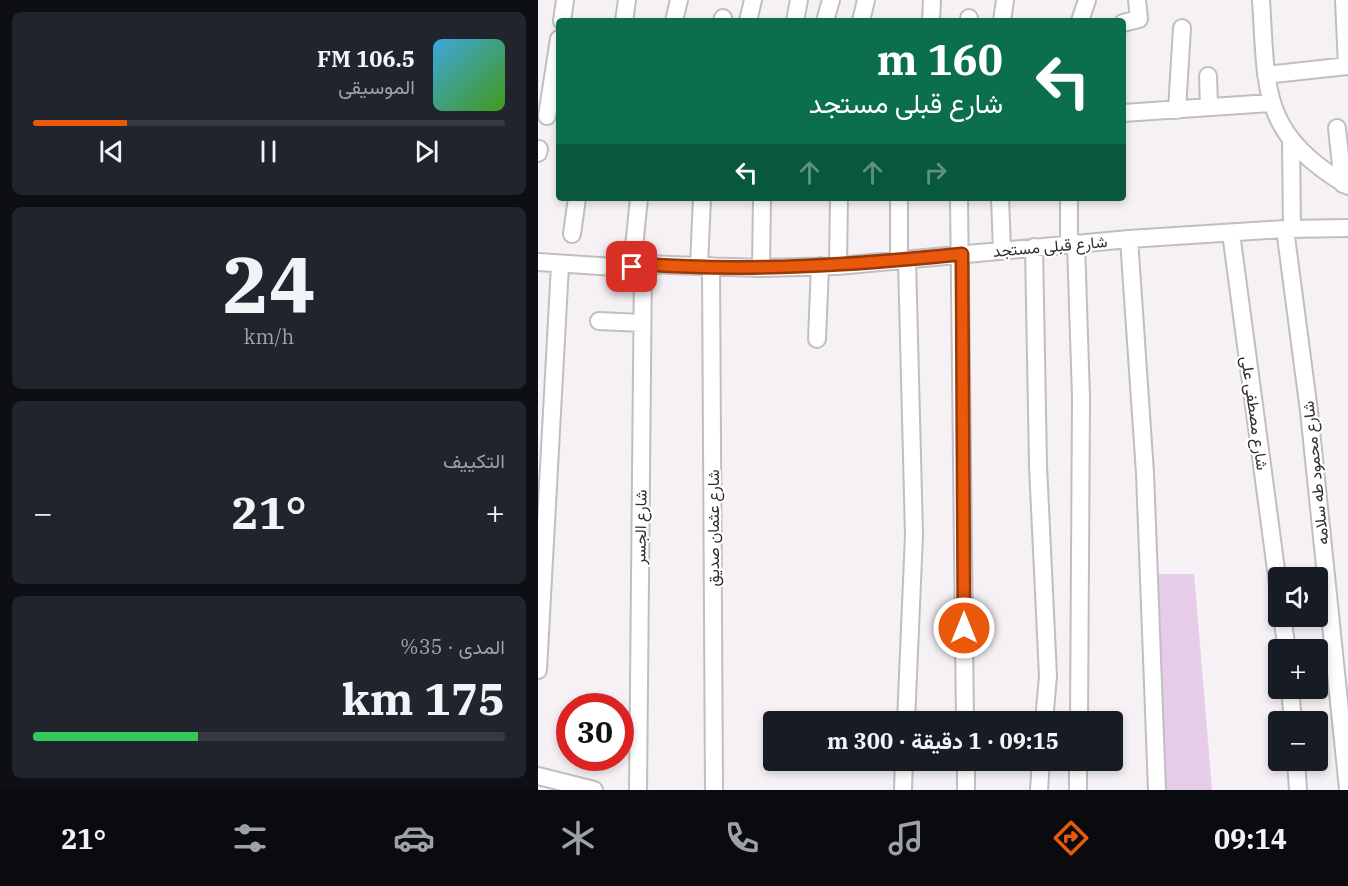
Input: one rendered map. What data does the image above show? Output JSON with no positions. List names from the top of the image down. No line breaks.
{"streets":{"street":["شارع قبلى مستجد","شارع مصطفى على","شارع محمود طه سلامه","شارع الجسر","شارع عثمان صديق"]},"crossings":[["شارع قبلى مستجد","شارع مصطفى على"],["شارع قبلى مستجد","شارع محمود طه سلامه"],["شارع قبلى مستجد","شارع الجسر"],["شارع قبلى مستجد","شارع عثمان صديق"]],"page":{"turn":["160 m","شارع قبلى مستجد"],"song":["106.5 FM","الموسيقى"],"tile":[["24","km/h"],"التكييف",["المدى · 35%","175 km"]],"heat":["−","21°","+"],"map_buttons":["+","−"],"limit":"30","trip":"09:15 · 1 دقيقة · 300 m","tabs":["09:14","21°"]}}
